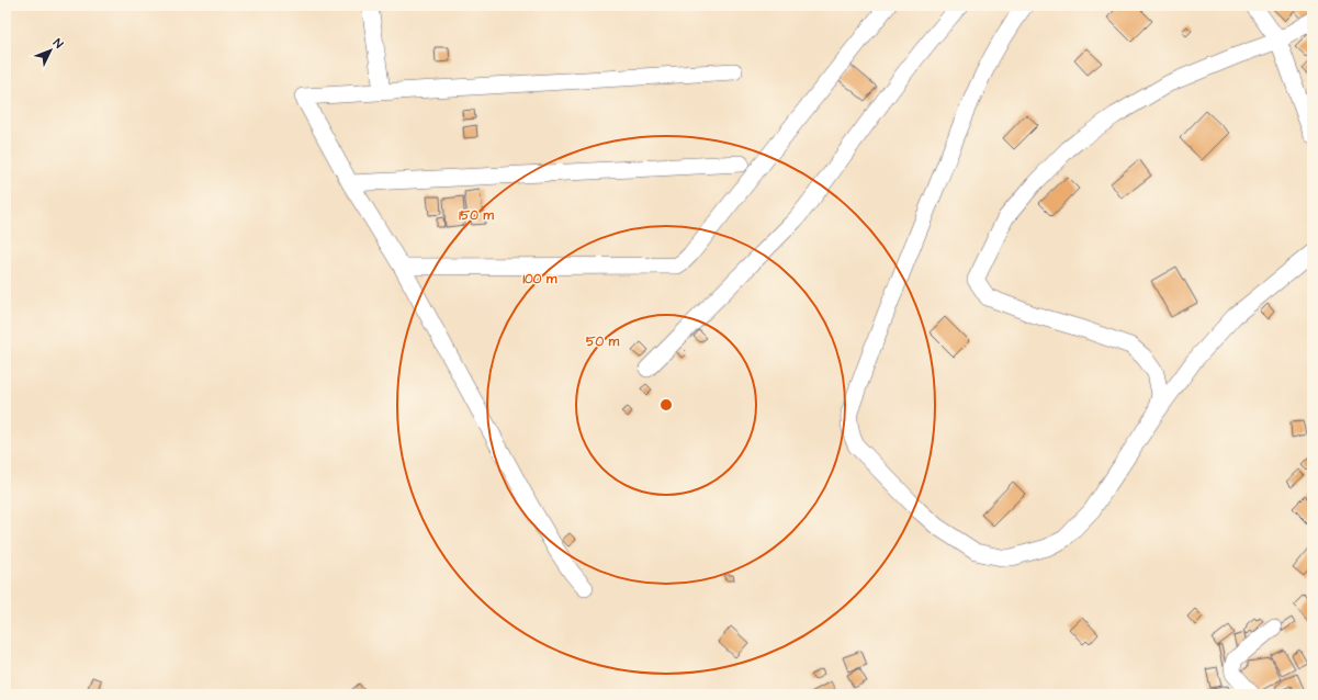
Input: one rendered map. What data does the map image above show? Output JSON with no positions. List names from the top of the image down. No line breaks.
{"north":"top right","rings":["150 m","100 m","50 m"]}
